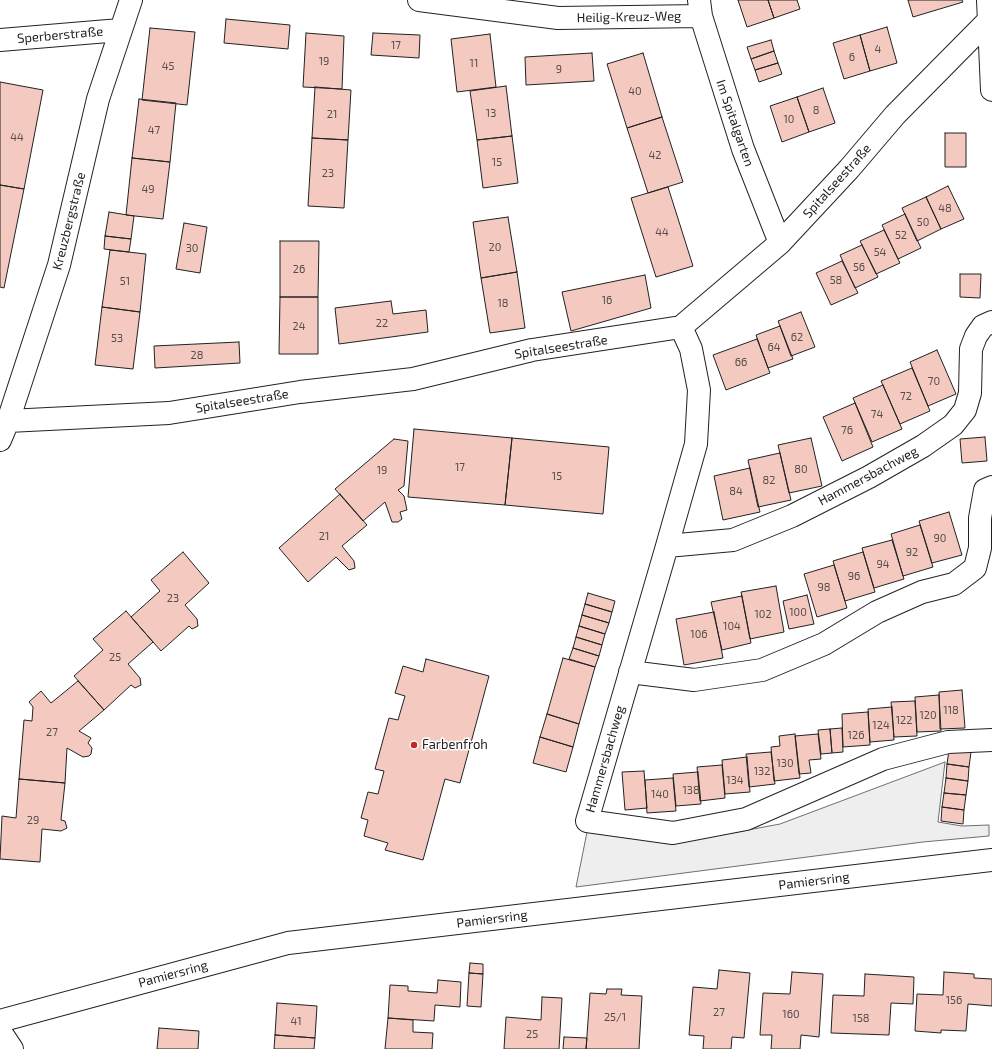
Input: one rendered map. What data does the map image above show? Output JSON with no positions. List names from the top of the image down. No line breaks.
{"streets":{"street":["Heilig-Kreuz-Weg","Sperberstraße","Im Spitalgarten","Spitalseestraße","Kreuzbergstraße","Hammersbachweg","Pamiersring"]},"crossings":[["Heilig-Kreuz-Weg","Im Spitalgarten"],["Sperberstraße","Kreuzbergstraße"],["Im Spitalgarten","Spitalseestraße"],["Spitalseestraße","Kreuzbergstraße"],["Spitalseestraße","Hammersbachweg"]],"places":["Farbenfroh"],"house_numbers":["17","4","6","19","11","45","9","40","8","13","21","10","47","44","42","15","23","49","48","50","44","52","20","30","54","56","26","58","51","16","18","22","24","62","53","64","28","66","70","72","74","76","17","80","19","15","82","84","21","90","92","94","96","98","23","100","102","104","106","25","118","120","122","124","27","126","130","132","134","138","140","29","156","27","160","25/1","158","41","25"]}
